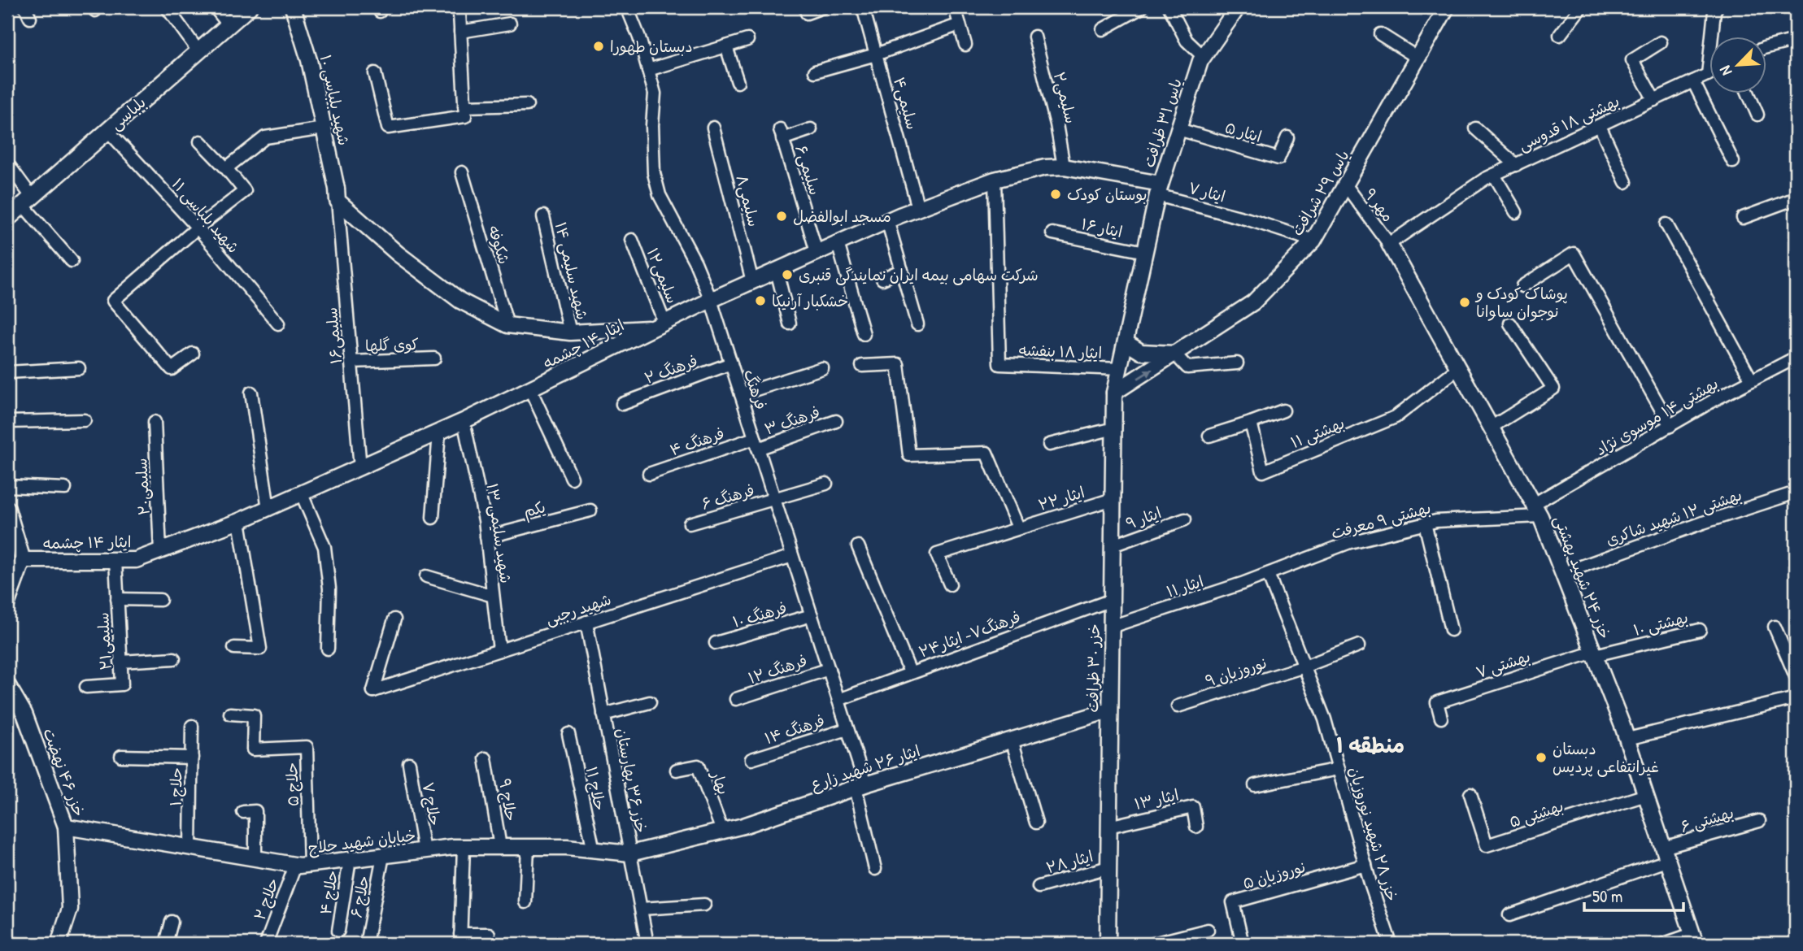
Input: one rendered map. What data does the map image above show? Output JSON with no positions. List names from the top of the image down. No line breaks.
{"streets":{"main road":["بلباسی"],"street":["سلیمی۲","شهید بلباسی ١٠","سلیمی۴","یاس ۳۱ ظرافت","بهشتی ۱۸ قدوسی","ایثار ۵","سلیمی۶","ایثار ۷","یاس ۲۹ شرافت","سلیمی۸","مهر ۹","شهید بلباسی ١١","ایثار ۱۶","شکوفه","شهید سلیمی ۱۴","سلیمی۱۲","سلیمی۱۶","ایثار ۱۴ چشمه","کوی گلها","ایثار ۱۸ بنفشه","فرهنگ ۲","فرهنگ","بهشتی ۱۴ موسوی نژاد","فرهنگ ۳","بهشتی ۱۱","فرهنگ ۴","سلیمی۲۰","فرهنگ ۶","ایثار ۲۲","یکم","بهشتی ۱۲ شهید شاکری","ایثار ۹","بهشتی ۹ معرفت","شهید سلیمی ۱۳","خزر ۲۴ شهید بهشتی","ایثار ۱۱","شهید رجبی","فرهنگ ۱۰","بهشتی ۱۰","فرهنگ۷- ایثار۲۴","سلیمی۲۱","بهشتی ۷","خزر ۳۰ ظرافت","فرهنگ ۱۲","نوروزیان ۹","فرهنگ ۱۴","ایثار ۲۶ شهید زارع","خزر ۴۶ نهضت","خزر ۳۶ بهارستان","بهار","حلاج ۵","حلاج ۱","حلاج ۱۱","ایثار ۱۳","حلاج ۹","حلاج ۷","بهشتی ۵","بهشتی ۶","خزر ۲۸ شهید نوروزیان","خیابان شهید حلاج","ایثار ۲۸","نوروزیان ۵","حلاج ۴","حلاج ۶","حلاج ۲"]},"crossings":[["سلیمی۲","ایثار ۱۴ چشمه"],["شهید بلباسی ١٠","سلیمی۱۶"],["سلیمی۴","ایثار ۱۴ چشمه"],["بلباسی","شهید بلباسی ١١"],["یاس ۳۱ ظرافت","ایثار ۵"],["یاس ۳۱ ظرافت","ایثار ۷"],["یاس ۳۱ ظرافت","یاس ۲۹ شرافت"],["یاس ۳۱ ظرافت","ایثار ۱۶"],["یاس ۳۱ ظرافت","ایثار ۱۴ چشمه"],["یاس ۳۱ ظرافت","ایثار ۱۸ بنفشه"],["یاس ۳۱ ظرافت","خزر ۳۰ ظرافت"],["بهشتی ۱۸ قدوسی","مهر ۹"],["بهشتی ۱۸ قدوسی","خزر ۲۴ شهید بهشتی"],["سلیمی۶","ایثار ۱۴ چشمه"],["ایثار ۷","یاس ۲۹ شرافت"],["ایثار ۷","ایثار ۱۴ چشمه"],["یاس ۲۹ شرافت","مهر ۹"],["یاس ۲۹ شرافت","خزر ۳۰ ظرافت"],["سلیمی۸","ایثار ۱۴ چشمه"],["مهر ۹","خزر ۲۴ شهید بهشتی"],["سلیمی۱۲","ایثار ۱۴ چشمه"],["سلیمی۱۶","ایثار ۱۴ چشمه"],["سلیمی۱۶","کوی گلها"],["ایثار ۱۴ چشمه","ایثار ۱۸ بنفشه"],["ایثار ۱۴ چشمه","فرهنگ"],["ایثار ۱۴ چشمه","سلیمی۲۰"],["ایثار ۱۴ چشمه","شهید سلیمی ۱۳"],["ایثار ۱۴ چشمه","سلیمی۲۱"],["فرهنگ ۲","فرهنگ"],["فرهنگ","فرهنگ ۳"],["فرهنگ","فرهنگ ۴"],["فرهنگ","فرهنگ ۶"],["فرهنگ","شهید رجبی"],["فرهنگ","فرهنگ ۱۰"],["فرهنگ","فرهنگ۷- ایثار۲۴"],["فرهنگ","فرهنگ ۱۲"],["فرهنگ","فرهنگ ۱۴"],["فرهنگ","ایثار ۲۶ شهید زارع"],["بهشتی ۱۴ موسوی نژاد","بهشتی ۹ معرفت"],["بهشتی ۱۴ موسوی نژاد","خزر ۲۴ شهید بهشتی"],["فرهنگ ۳","فرهنگ ۴"],["بهشتی ۱۱","خزر ۲۴ شهید بهشتی"],["ایثار ۲۲","خزر ۳۰ ظرافت"],["یکم","شهید سلیمی ۱۳"],["بهشتی ۱۲ شهید شاکری","خزر ۲۴ شهید بهشتی"],["ایثار ۹","خزر ۳۰ ظرافت"],["بهشتی ۹ معرفت","خزر ۲۴ شهید بهشتی"],["بهشتی ۹ معرفت","ایثار ۱۱"],["بهشتی ۹ معرفت","خزر ۲۸ شهید نوروزیان"],["شهید سلیمی ۱۳","شهید رجبی"],["خزر ۲۴ شهید بهشتی","بهشتی ۱۰"],["خزر ۲۴ شهید بهشتی","بهشتی ۷"],["خزر ۲۴ شهید بهشتی","بهشتی ۵"],["خزر ۲۴ شهید بهشتی","بهشتی ۶"],["ایثار ۱۱","خزر ۳۰ ظرافت"],["ایثار ۱۱","خزر ۲۸ شهید نوروزیان"],["شهید رجبی","خزر ۳۶ بهارستان"],["بهشتی ۱۰","بهشتی ۷"],["فرهنگ۷- ایثار۲۴","خزر ۳۰ ظرافت"],["خزر ۳۰ ظرافت","ایثار ۲۶ شهید زارع"],["خزر ۳۰ ظرافت","ایثار ۱۳"],["خزر ۳۰ ظرافت","ایثار ۲۸"],["نوروزیان ۹","خزر ۲۸ شهید نوروزیان"],["ایثار ۲۶ شهید زارع","خزر ۳۶ بهارستان"],["ایثار ۲۶ شهید زارع","بهار"],["ایثار ۲۶ شهید زارع","خیابان شهید حلاج"],["خزر ۴۶ نهضت","خیابان شهید حلاج"],["خزر ۳۶ بهارستان","خیابان شهید حلاج"],["حلاج ۵","خیابان شهید حلاج"],["حلاج ۵","حلاج ۲"],["حلاج ۱","خیابان شهید حلاج"],["حلاج ۱۱","خیابان شهید حلاج"],["حلاج ۹","خیابان شهید حلاج"],["حلاج ۷","خیابان شهید حلاج"],["خزر ۲۸ شهید نوروزیان","نوروزیان ۵"],["خیابان شهید حلاج","حلاج ۴"],["خیابان شهید حلاج","حلاج ۶"],["خیابان شهید حلاج","حلاج ۲"]],"districts":["منطقه ۱"],"places":["دبستان طهورا","بوستان کودک","مسجد ابوالفضل","شرکت سهامی بیمه ایران نمایندگی قنبری","خشکبار آرنیکا","پوشاک کودک و نوجوان ساوانا","دبستان غیرانتفاعی پردیس"],"scale_bar":"50 m","north":"bottom left"}
